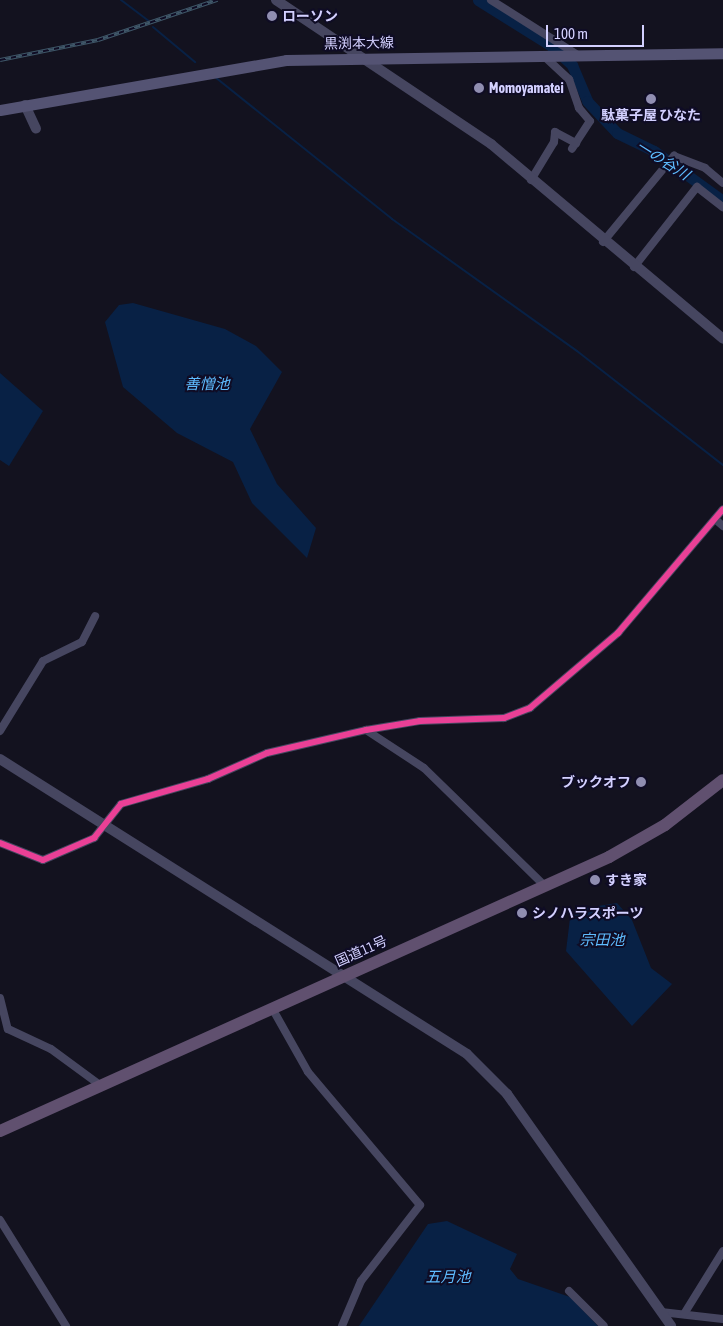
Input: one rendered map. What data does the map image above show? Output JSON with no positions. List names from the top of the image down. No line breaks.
{"streets":{"highway":["国道11号"],"main road":["黒渕本大線"]},"water":["一の谷川","善憎池","宗田池","五月池"],"places":["ローソン","Momoyamatei","駄菓子屋 ひなた","ブックオフ","すき家","シノハラスポーツ"],"scale_bar":"100 m"}
